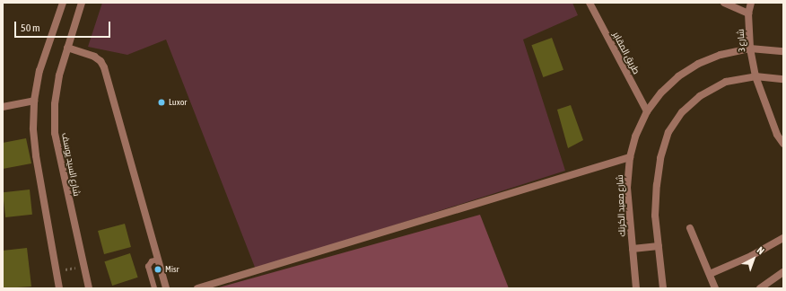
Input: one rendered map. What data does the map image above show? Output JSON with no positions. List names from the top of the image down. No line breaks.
{"streets":{"street":["شارع 3","طريق المقابر","شارع السيد يوسف","شارع معبد الكرنك"]},"crossings":[["شارع 3","شارع معبد الكرنك"],["طريق المقابر","شارع معبد الكرنك"]],"places":["Luxor","Misr"],"scale_bar":"50 m","north":"top right"}
